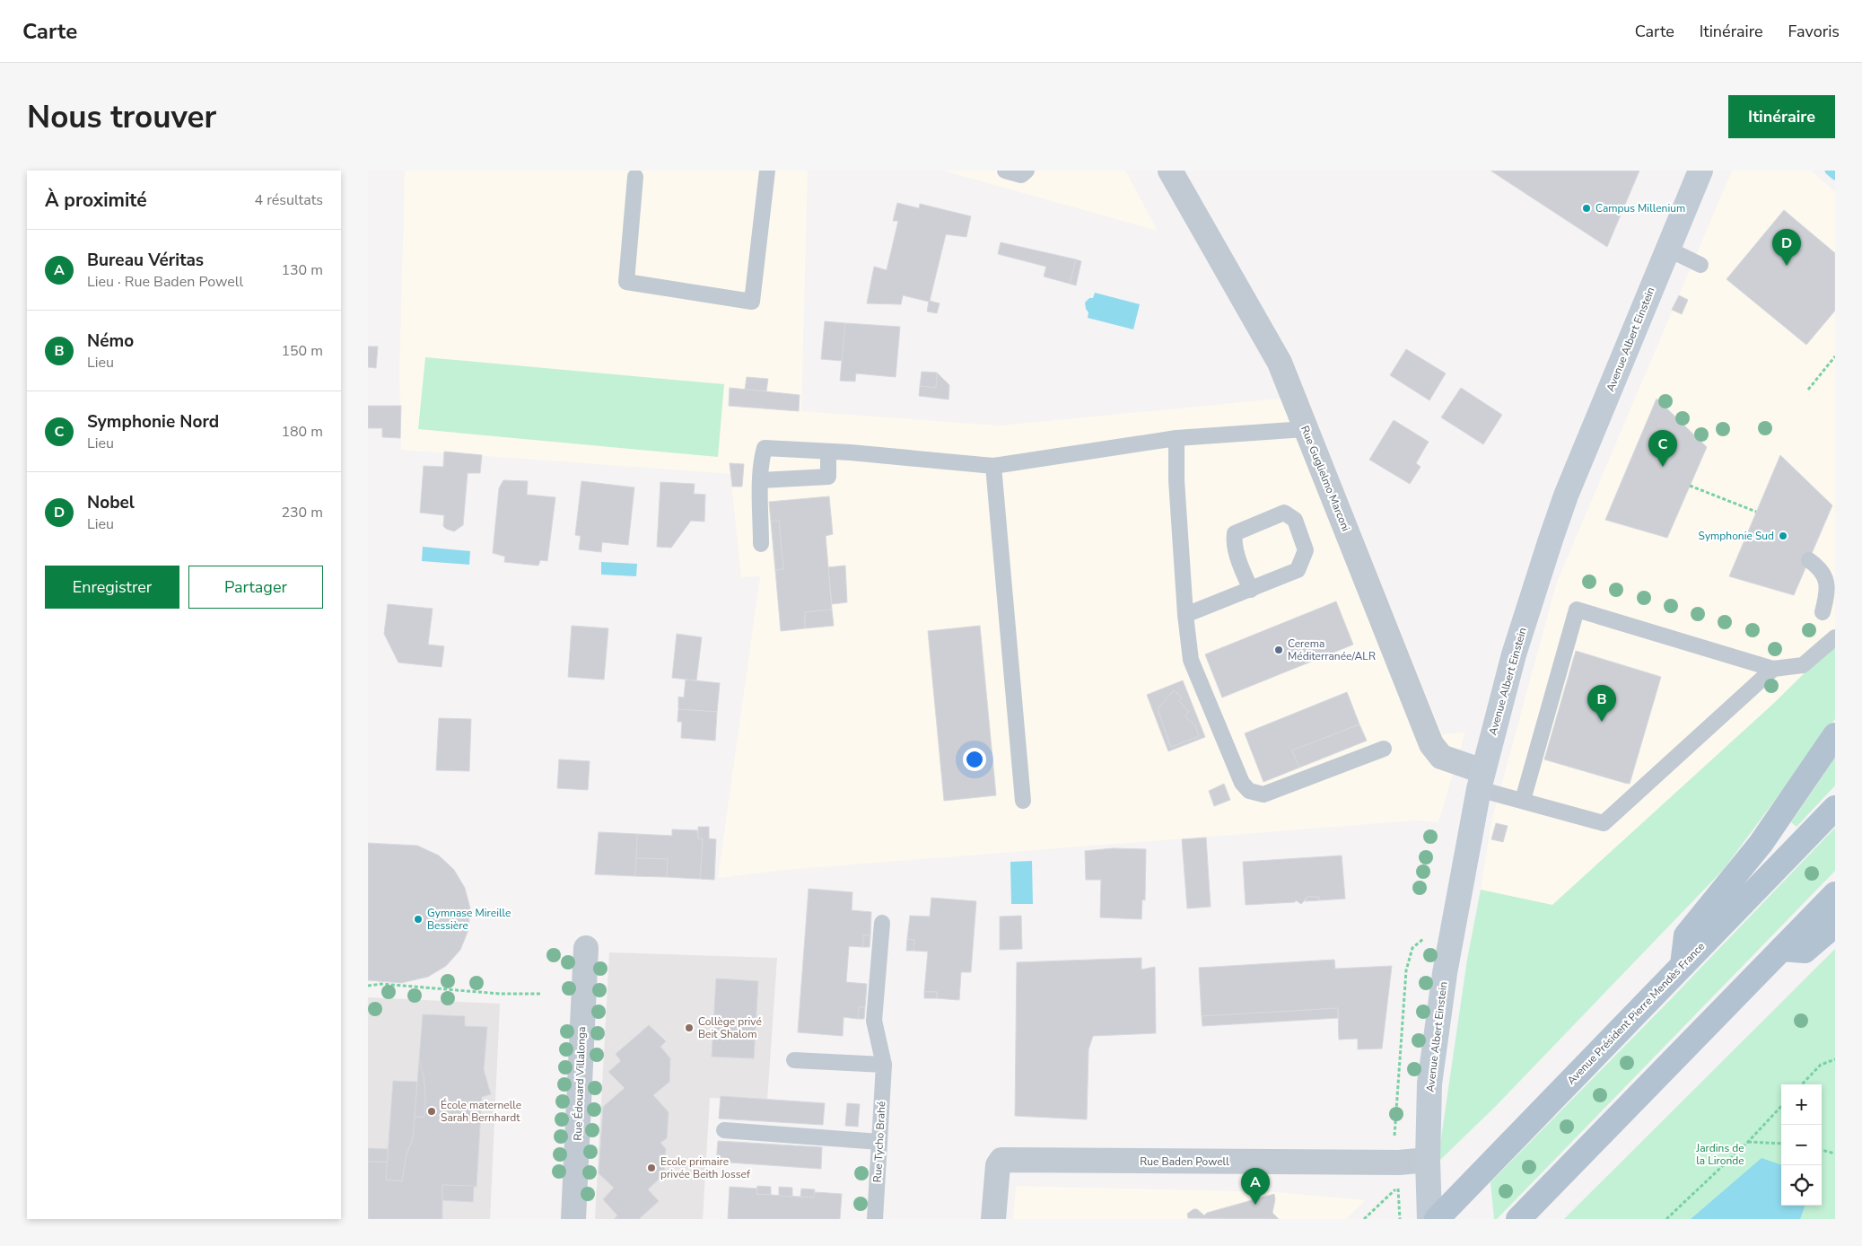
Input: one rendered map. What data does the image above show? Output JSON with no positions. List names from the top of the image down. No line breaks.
{"streets":{"main road":["Avenue Albert Einstein","Avenue Président Pierre Mendès France"],"street":["Rue Guglielmo Marconi","Rue Édouard Villalonga","Rue Baden Powell"],"lane":["Rue Tycho Brahé"]},"crossings":[["Avenue Albert Einstein","Rue Guglielmo Marconi"],["Avenue Albert Einstein","Rue Baden Powell"]],"parks":["Jardins de la Lironde"],"places":["Campus Millenium","Symphonie Sud","Cerema Méditerranée/ALR","Gymnase Mireille Bessière","Collège privé Beit Shalom","École maternelle Sarah Bernhardt","Ecole primaire privée Beith Jossef"],"page":{"header":"Carte","nav":["Carte","Itinéraire","Favoris"],"buttons":["Itinéraire",["Enregistrer","Partager"]],"title":"Nous trouver","heading":["À proximité","4 résultats"],"list":[{"mark":"A","name":"Bureau Véritas","note":"Lieu · Rue Baden Powell","value":"130 m"},{"mark":"B","name":"Némo","note":"Lieu","value":"150 m"},{"mark":"C","name":"Symphonie Nord","note":"Lieu","value":"180 m"},{"mark":"D","name":"Nobel","note":"Lieu","value":"230 m"}],"pins":["D","C","B","A"],"map_buttons":["+","−"]}}
